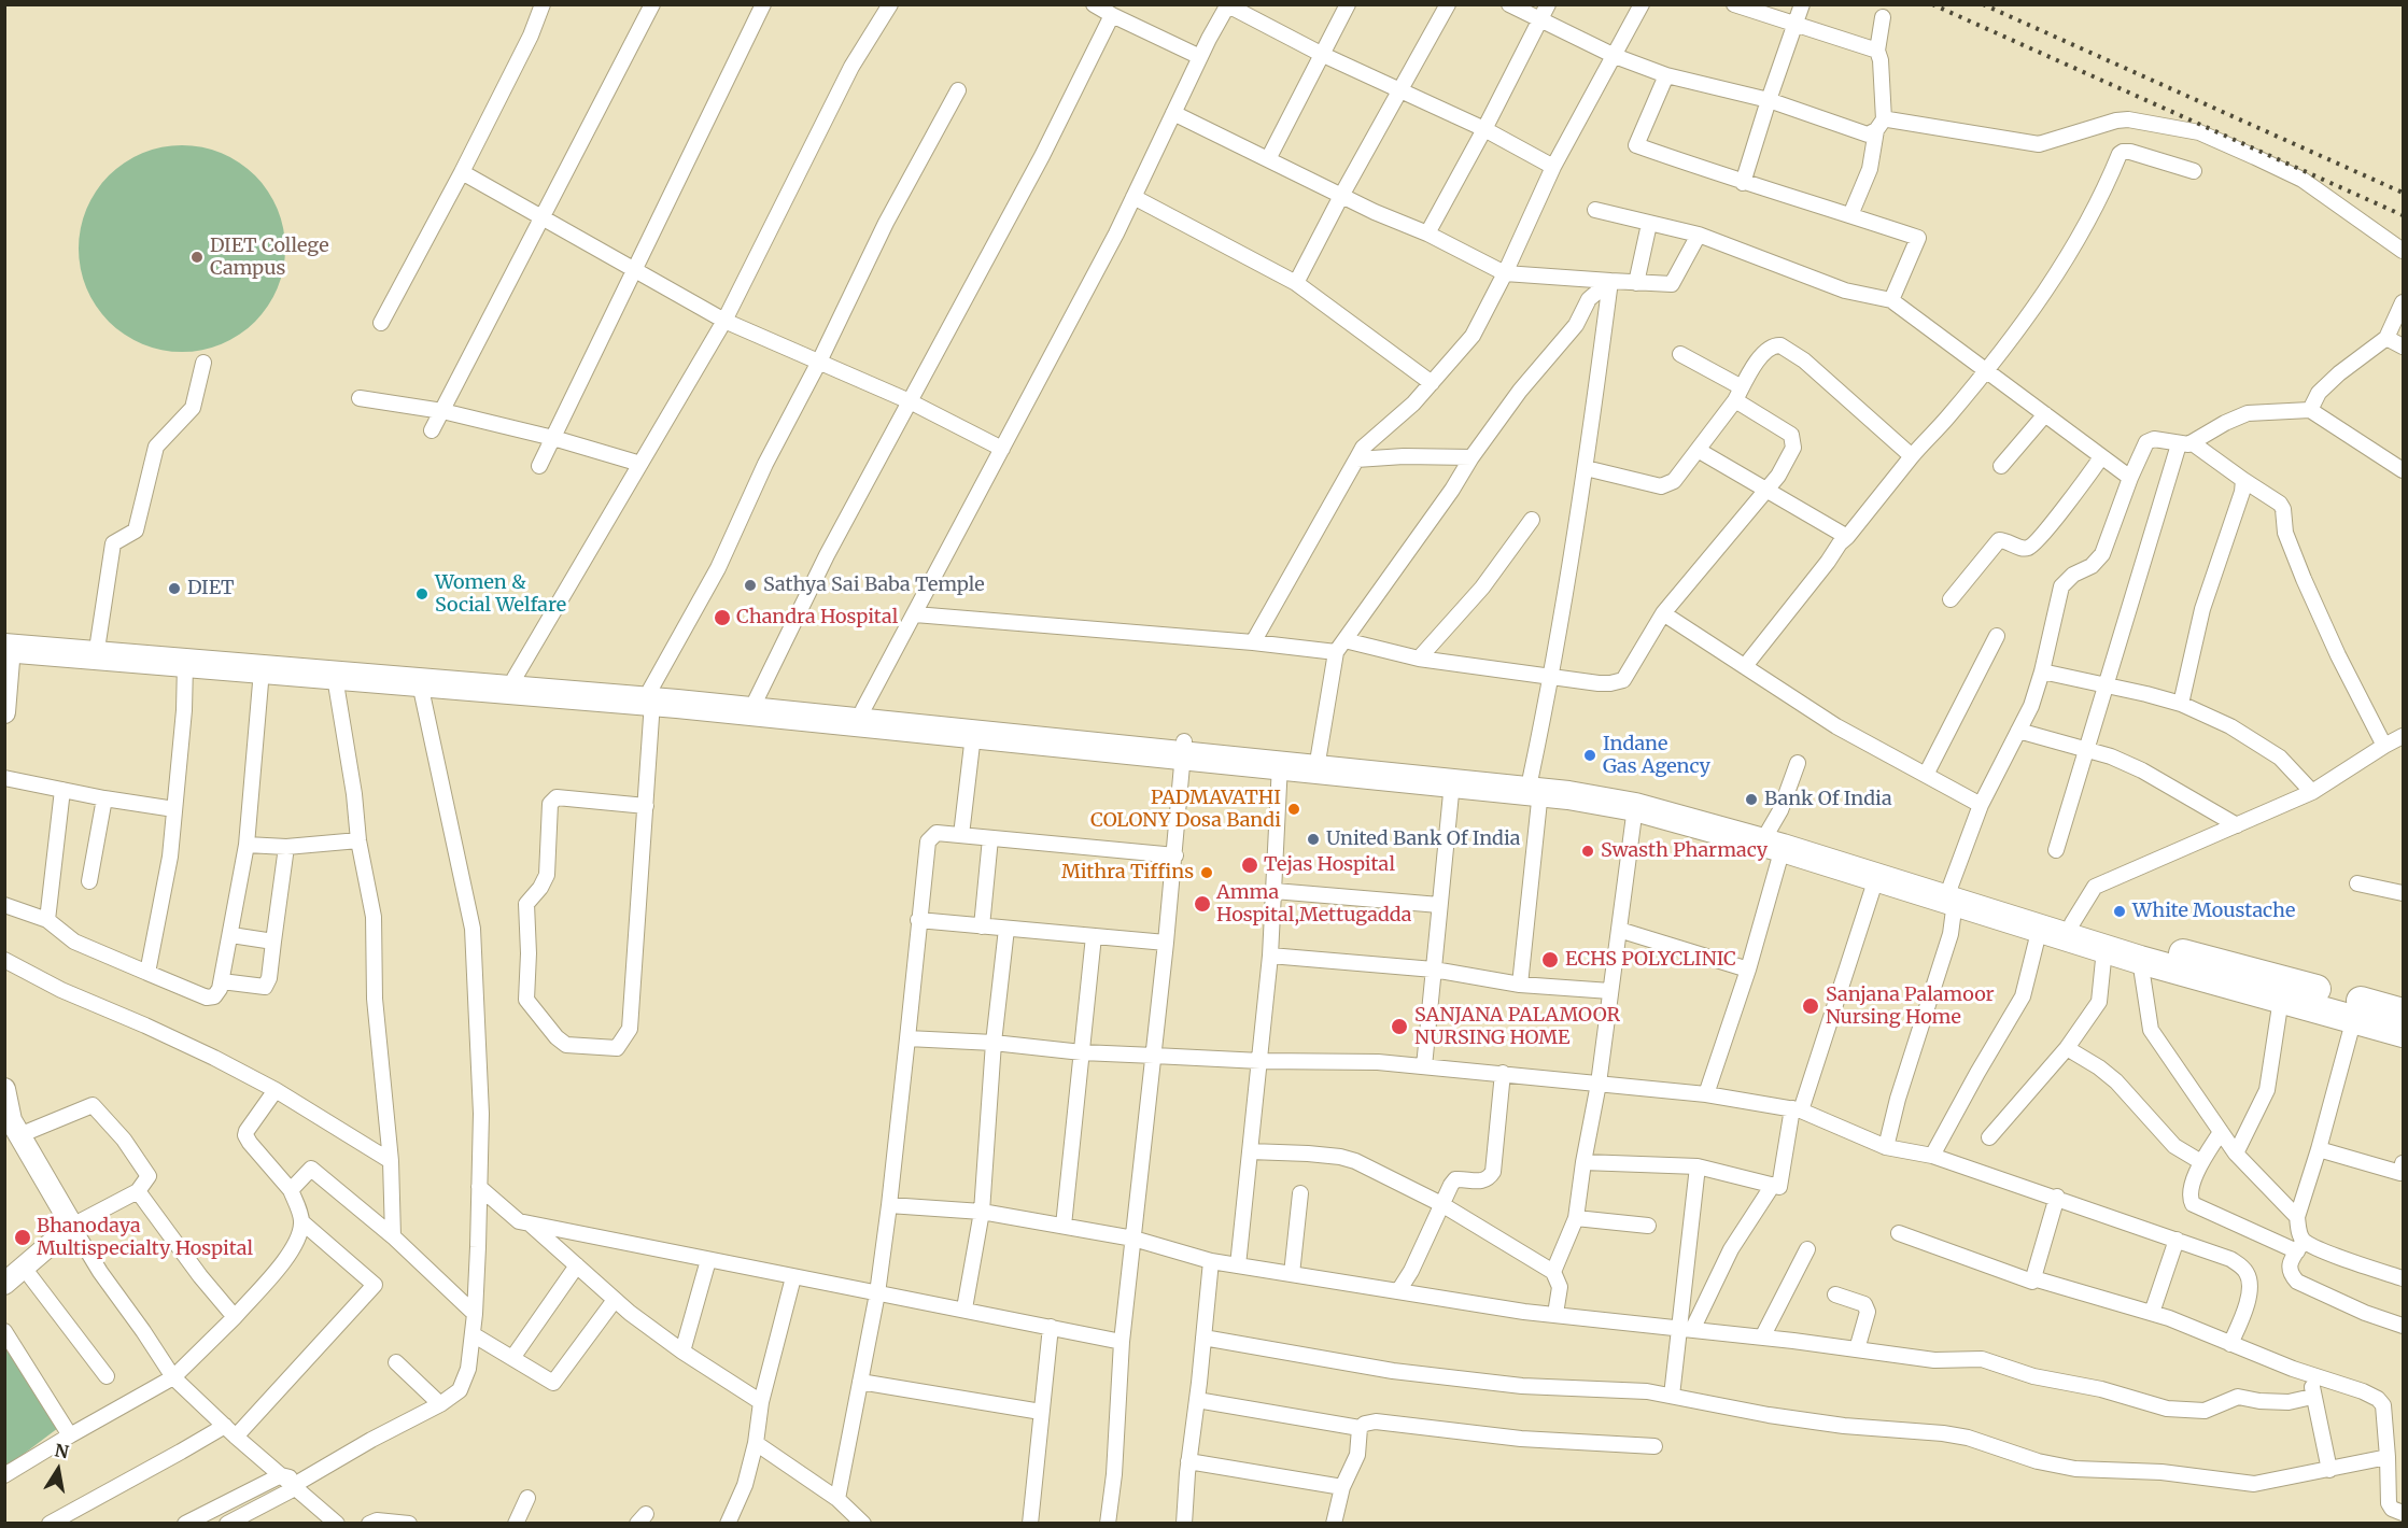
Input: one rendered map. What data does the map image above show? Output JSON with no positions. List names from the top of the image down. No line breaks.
{"places":["DIET College Campus","Sathya Sai Baba Temple","DIET","Women & Social Welfare","Chandra Hospital","Indane Gas Agency","Bank Of India","PADMAVATHI COLONY Dosa Bandi","United Bank Of India","Swasth Pharmacy","Tejas Hospital","Mithra Tiffins","Amma Hospital,Mettugadda","White Moustache","ECHS POLYCLINIC","Sanjana Palamoor Nursing Home","SANJANA PALAMOOR NURSING HOME","Bhanodaya Multispecialty Hospital"],"north":"top"}
